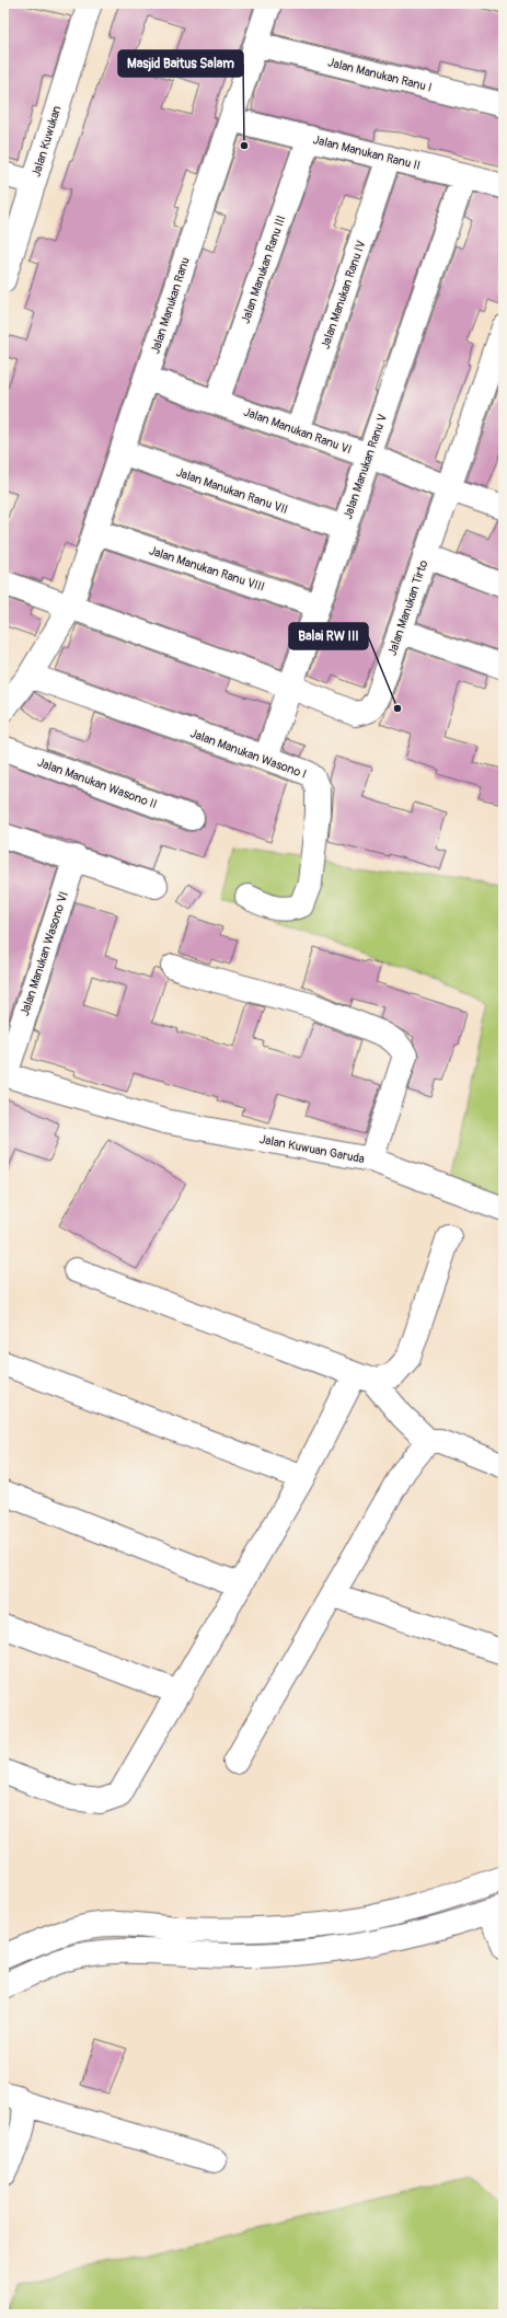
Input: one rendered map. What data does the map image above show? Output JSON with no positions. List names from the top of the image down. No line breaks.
{"streets":{"street":["Jalan Manukan Ranu I","Jalan Kuwukan","Jalan Manukan Ranu II","Jalan Manukan Ranu III","Jalan Manukan Ranu IV","Jalan Manukan Ranu","Jalan Manukan Ranu VI","Jalan Manukan Ranu V","Jalan Manukan Ranu VII","Jalan Manukan Ranu VIII","Jalan Manukan Tirto","Jalan Manukan Wasono I","Jalan Manukan Wasono II","Jalan Manukan Wasono VI","Jalan Kuwuan Garuda"]},"crossings":[["Jalan Manukan Ranu I","Jalan Manukan Ranu"],["Jalan Manukan Ranu II","Jalan Manukan Ranu III"],["Jalan Manukan Ranu II","Jalan Manukan Ranu IV"],["Jalan Manukan Ranu II","Jalan Manukan Ranu"],["Jalan Manukan Ranu II","Jalan Manukan Ranu V"],["Jalan Manukan Ranu III","Jalan Manukan Ranu VI"],["Jalan Manukan Ranu IV","Jalan Manukan Ranu VI"],["Jalan Manukan Ranu","Jalan Manukan Ranu VI"],["Jalan Manukan Ranu","Jalan Manukan Ranu VII"],["Jalan Manukan Ranu","Jalan Manukan Ranu VIII"],["Jalan Manukan Ranu","Jalan Manukan Tirto"],["Jalan Manukan Ranu","Jalan Manukan Wasono I"],["Jalan Manukan Ranu VI","Jalan Manukan Ranu V"],["Jalan Manukan Ranu VI","Jalan Manukan Tirto"],["Jalan Manukan Ranu V","Jalan Manukan Ranu VII"],["Jalan Manukan Ranu V","Jalan Manukan Ranu VIII"],["Jalan Manukan Ranu V","Jalan Manukan Tirto"],["Jalan Manukan Ranu V","Jalan Manukan Wasono I"],["Jalan Manukan Wasono VI","Jalan Kuwuan Garuda"]],"places":["Masjid Baitus Salam","Balai RW III"]}
